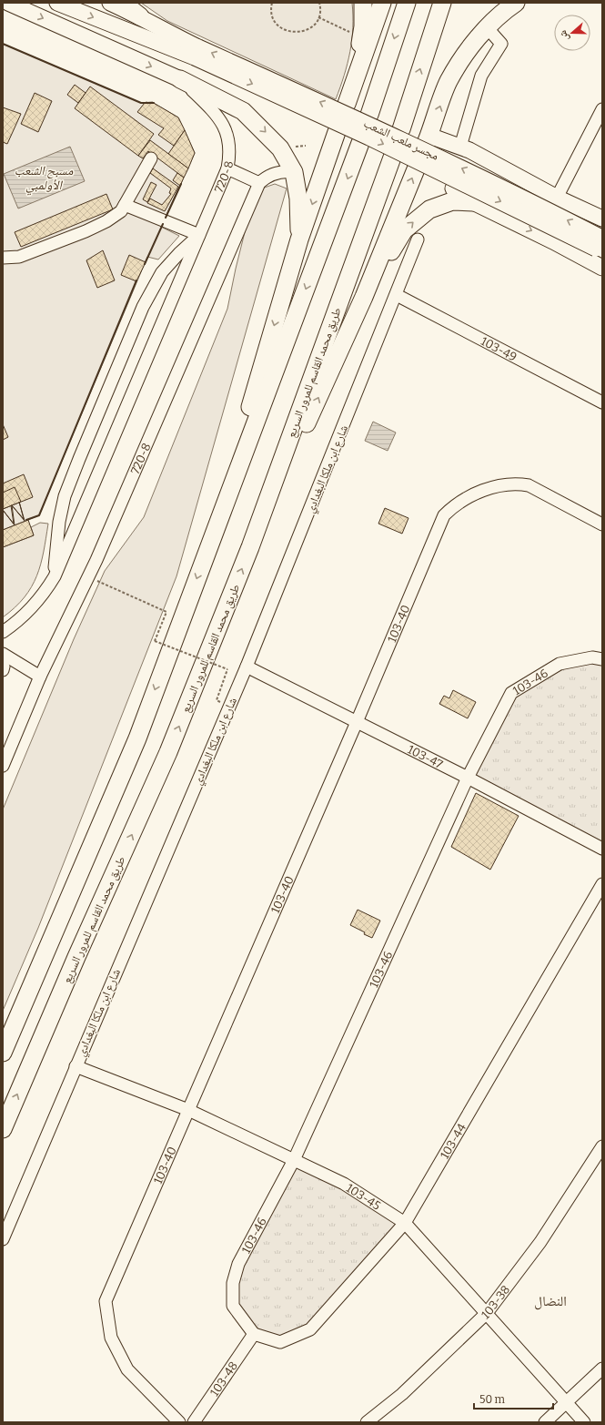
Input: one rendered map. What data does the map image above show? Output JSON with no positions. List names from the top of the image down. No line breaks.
{"streets":{"highway":["طريق محمد القاسم للمرور السريع"],"main road":["مجسر ملعب الشعب"],"street":["720-8","103-49","شارع ابن ملكا البغدادي","103-40","103-46","103-47","103-44","103-45","103-38","103-48"]},"crossings":[["103-49","شارع ابن ملكا البغدادي"],["شارع ابن ملكا البغدادي","103-47"],["شارع ابن ملكا البغدادي","103-45"],["103-40","103-47"],["103-40","103-45"],["103-46","103-47"],["103-46","103-44"],["103-46","103-45"],["103-46","103-48"],["103-44","103-45"],["103-44","103-48"],["103-45","103-38"]],"districts":["النضال"],"water":["مسبح الشعب الأولمبي"],"scale_bar":"50 m","north":"left"}
